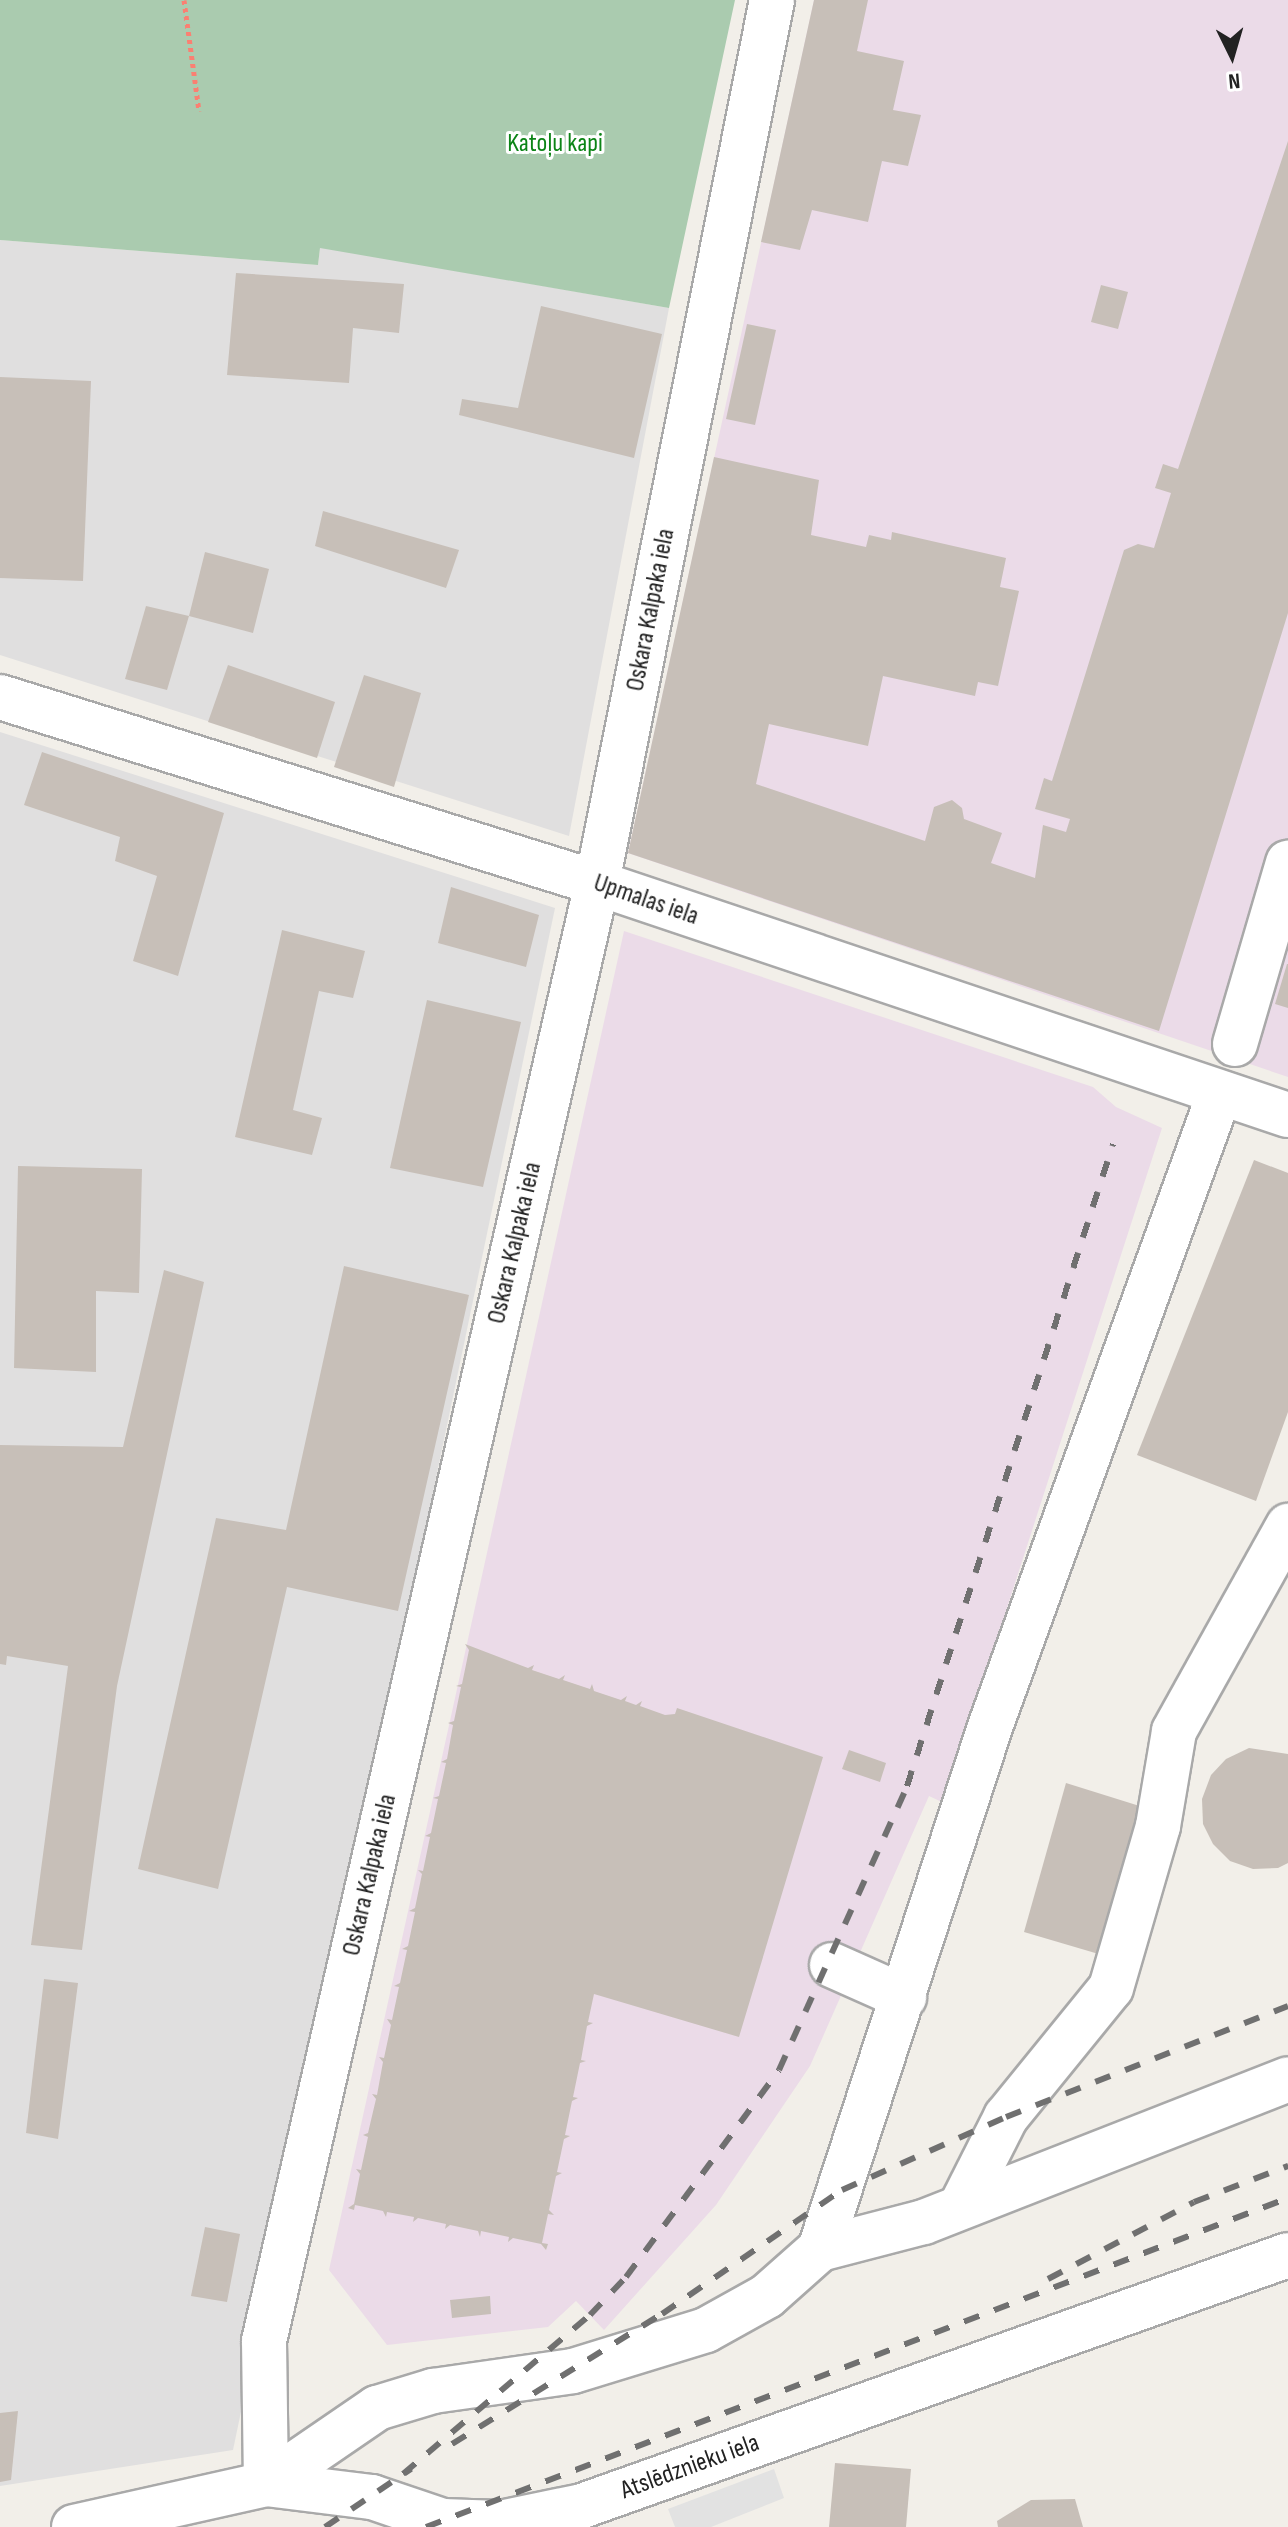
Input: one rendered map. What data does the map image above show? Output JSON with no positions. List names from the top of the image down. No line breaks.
{"streets":{"street":["Oskara Kalpaka iela","Upmalas iela","Atslēdznieku iela"]},"crossings":[["Oskara Kalpaka iela","Upmalas iela"],["Oskara Kalpaka iela","Atslēdznieku iela"]],"parks":["Katoļu kapi"],"north":"bottom"}
